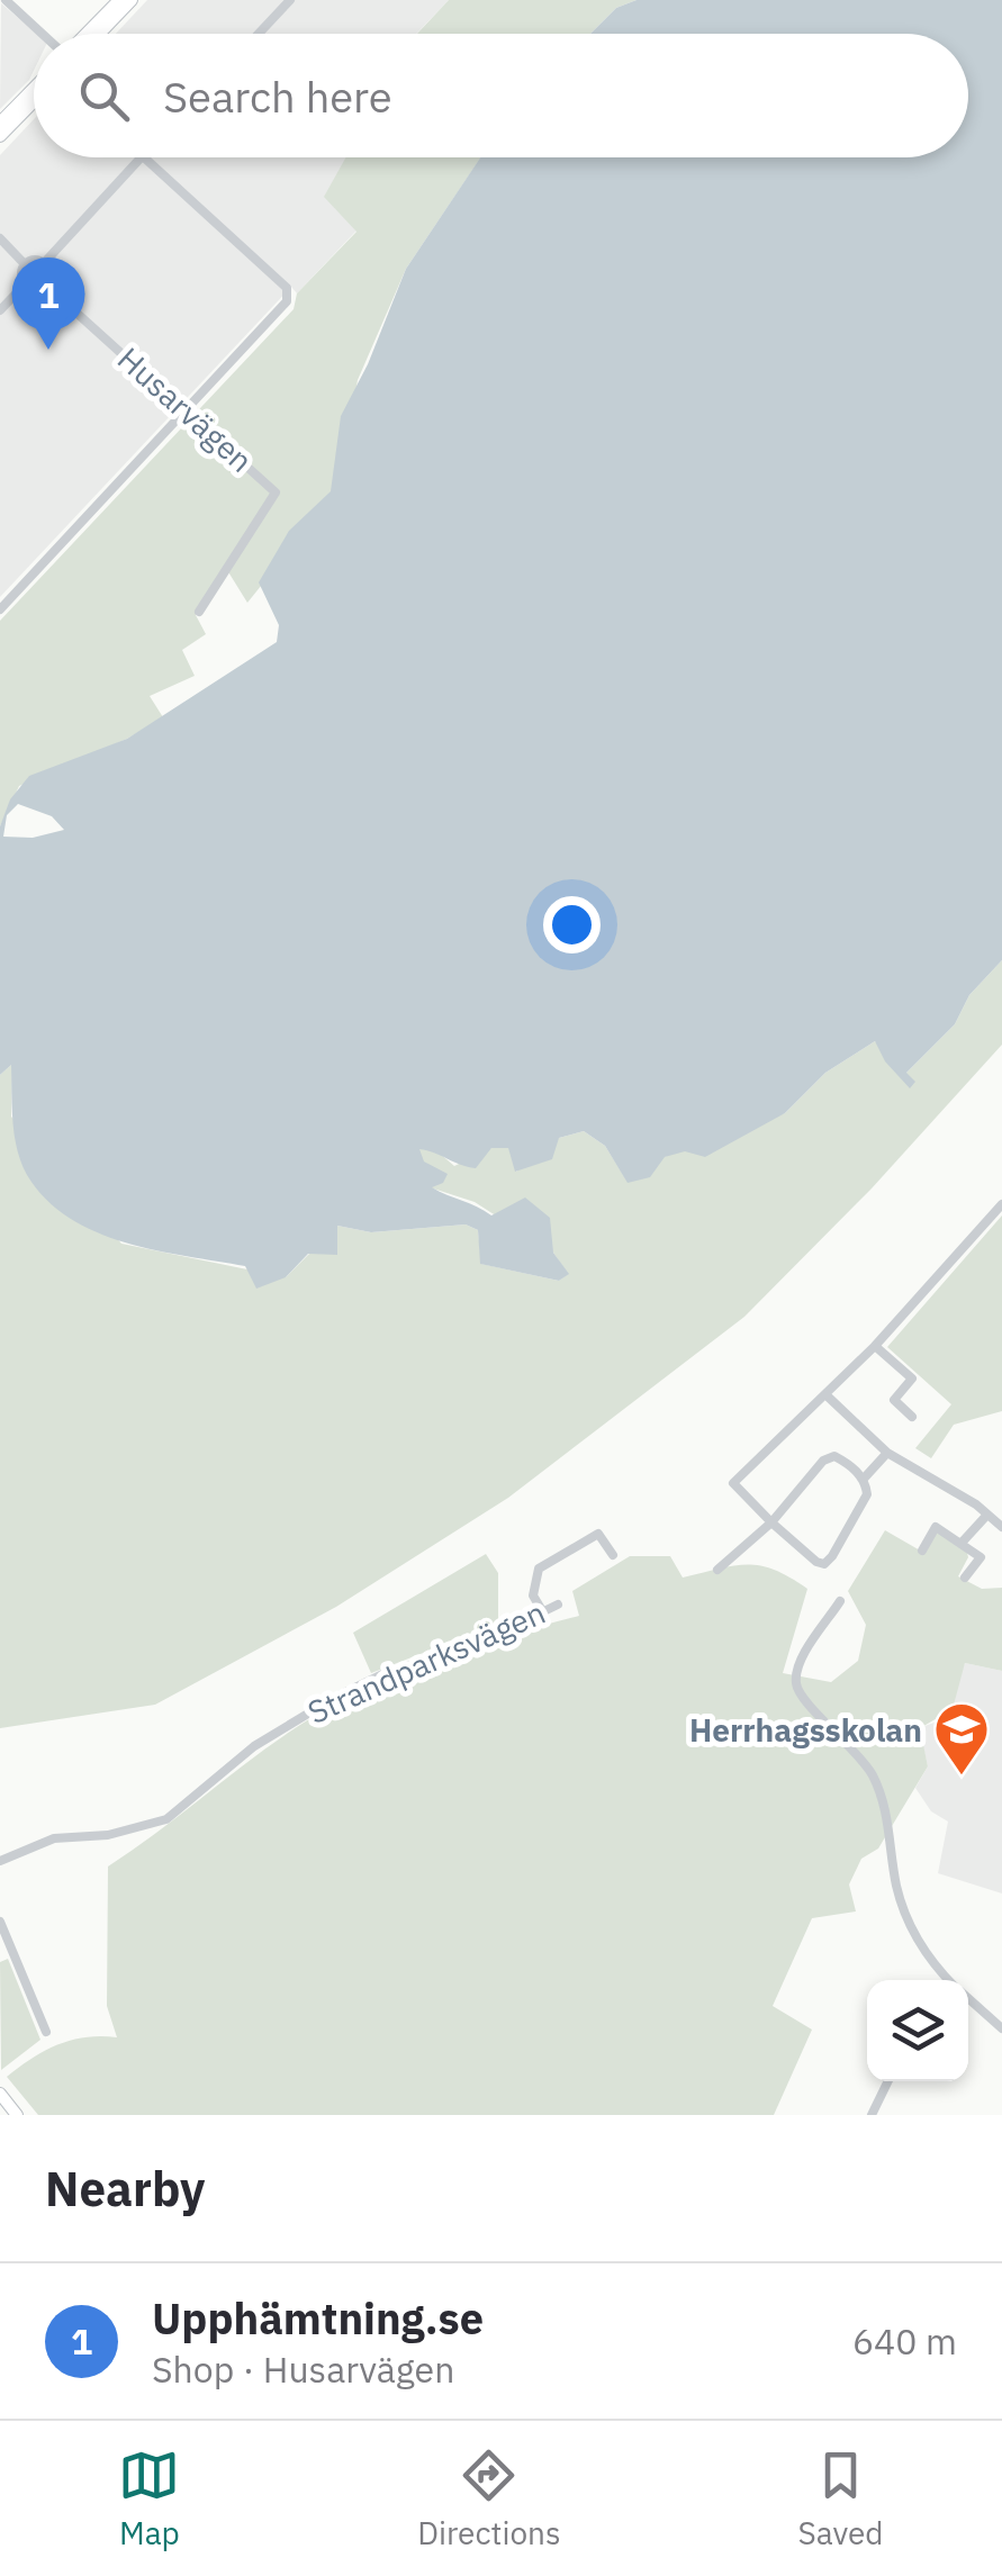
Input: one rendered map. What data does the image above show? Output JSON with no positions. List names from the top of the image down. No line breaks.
{"streets":{"street":["Husarvägen","Strandparksvägen"]},"places":{"school or university":["Herrhagsskolan"]},"page":{"search":"Search here","pins":"1","heading":"Nearby","list":[{"mark":"1","name":"Upphämtning.se","note":"Shop · Husarvägen","value":"640 m"}],"nav":["Map","Directions","Saved"]}}
